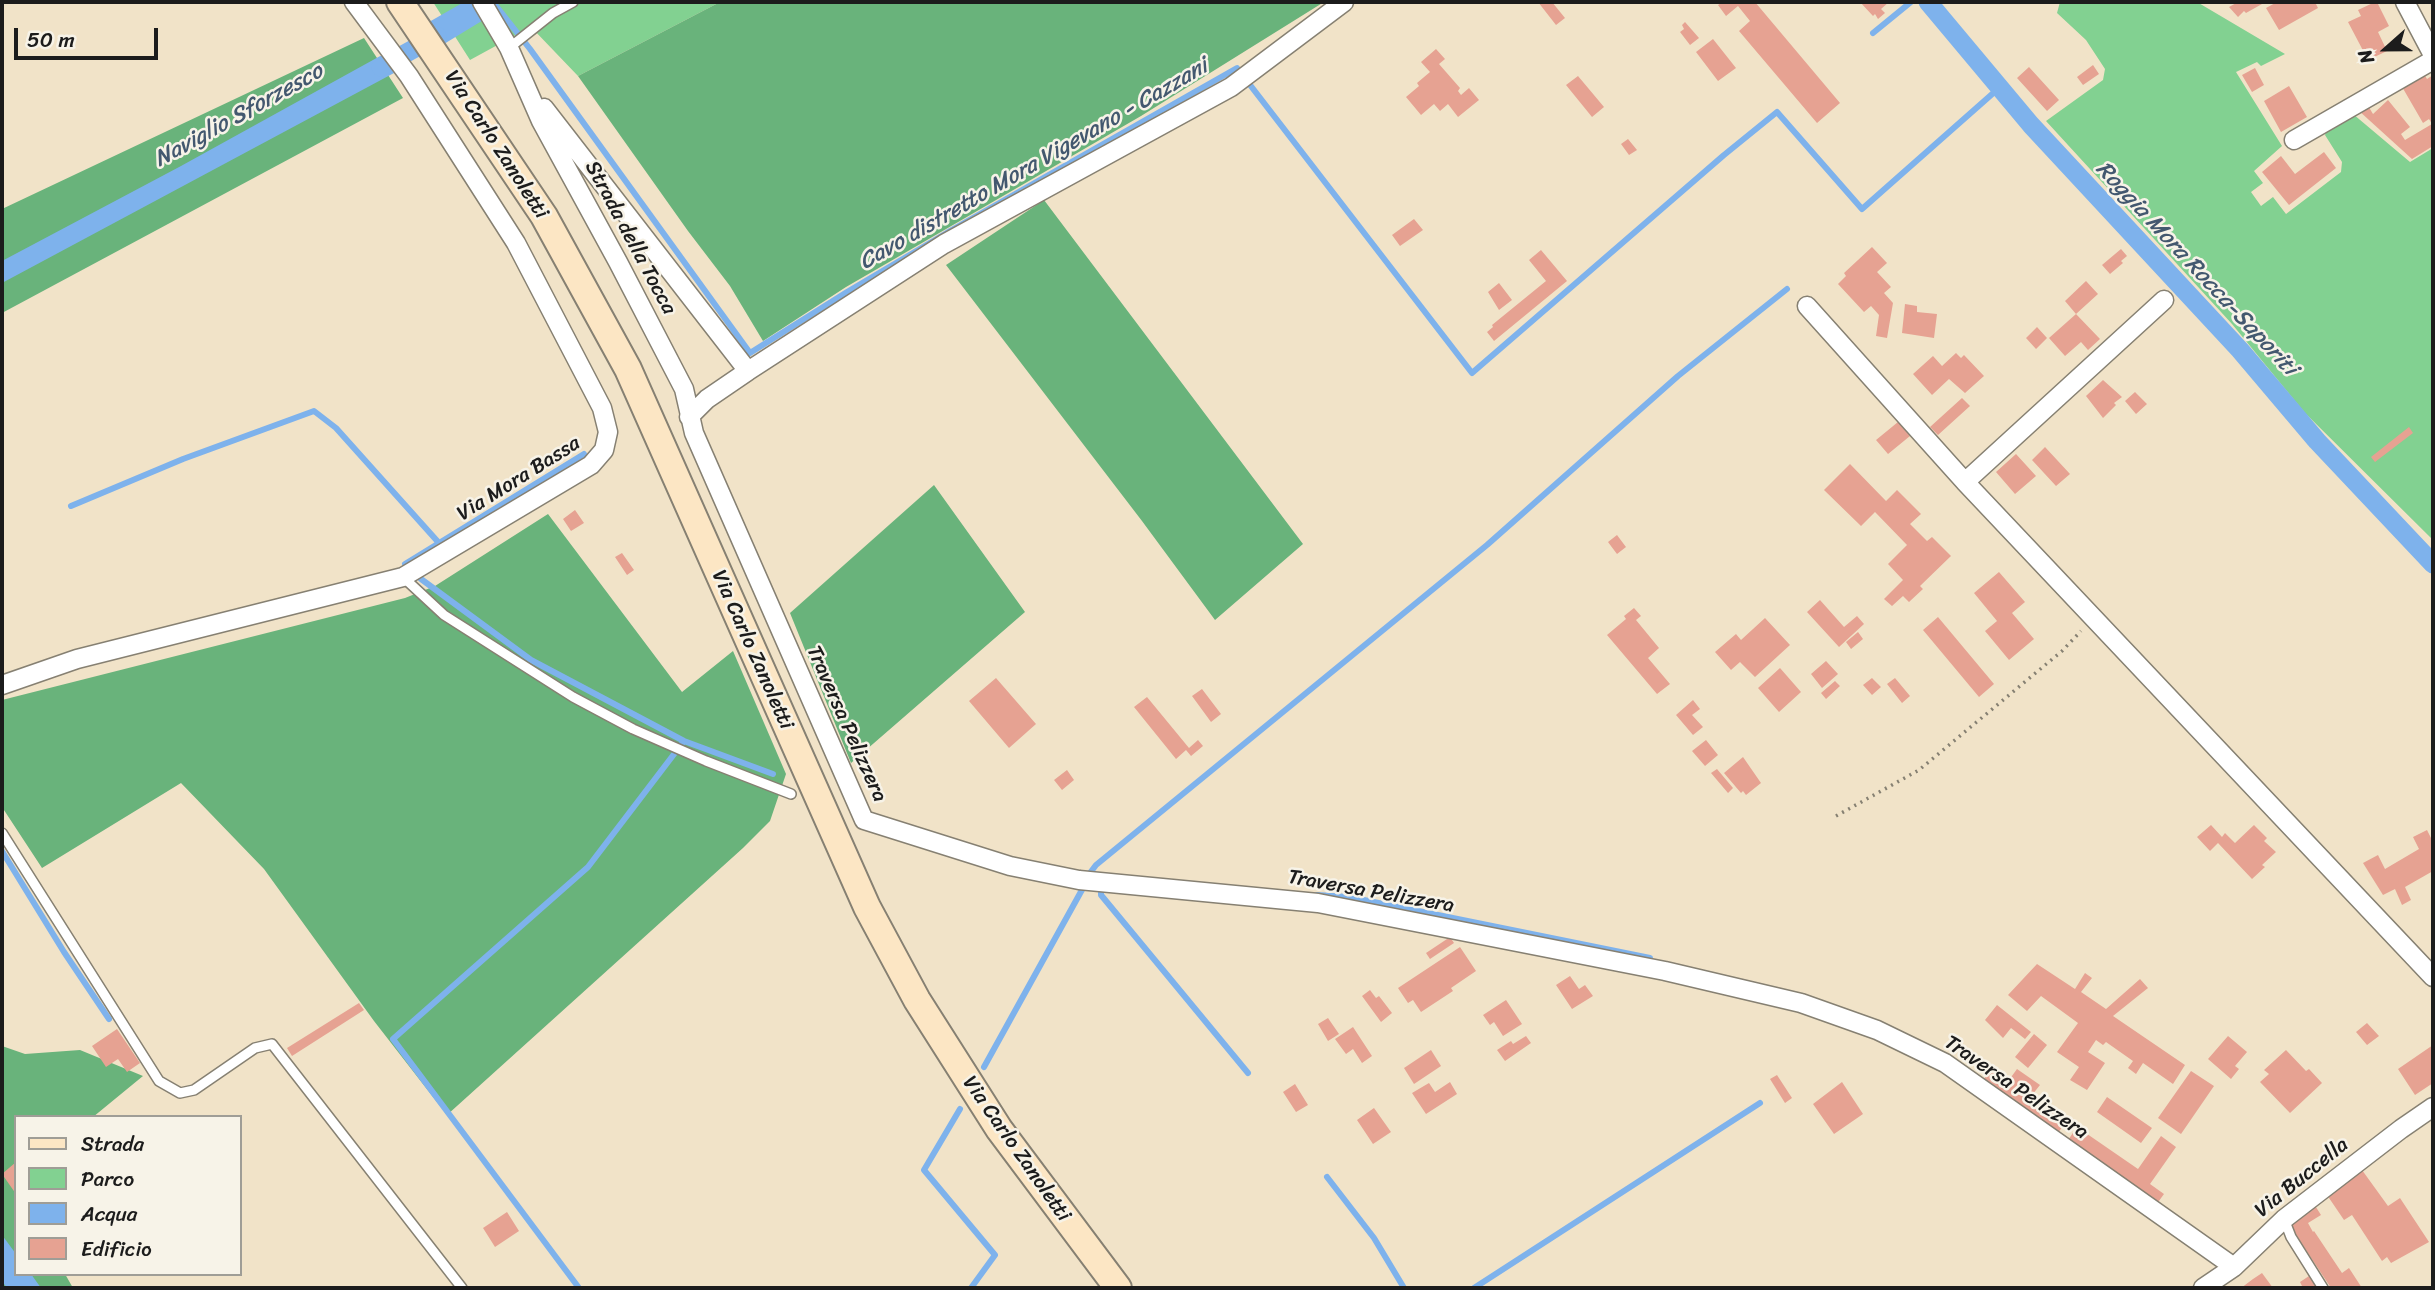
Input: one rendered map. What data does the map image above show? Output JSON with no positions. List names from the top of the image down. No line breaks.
{"streets":{"main road":["Via Carlo Zanoletti"],"street":["Strada della Tocca","Via Mora Bassa","Traversa Pelizzera","Via Buccella"]},"crossings":[["Strada della Tocca","Traversa Pelizzera"],["Traversa Pelizzera","Via Buccella"]],"water":["Naviglio Sforzesco","Cavo distretto Mora Vigevano - Cazzani","Roggia Mora Rocca-Saporiti"],"legend":["Strada","Parco","Acqua","Edificio"],"scale_bar":"50 m","north":"left"}
